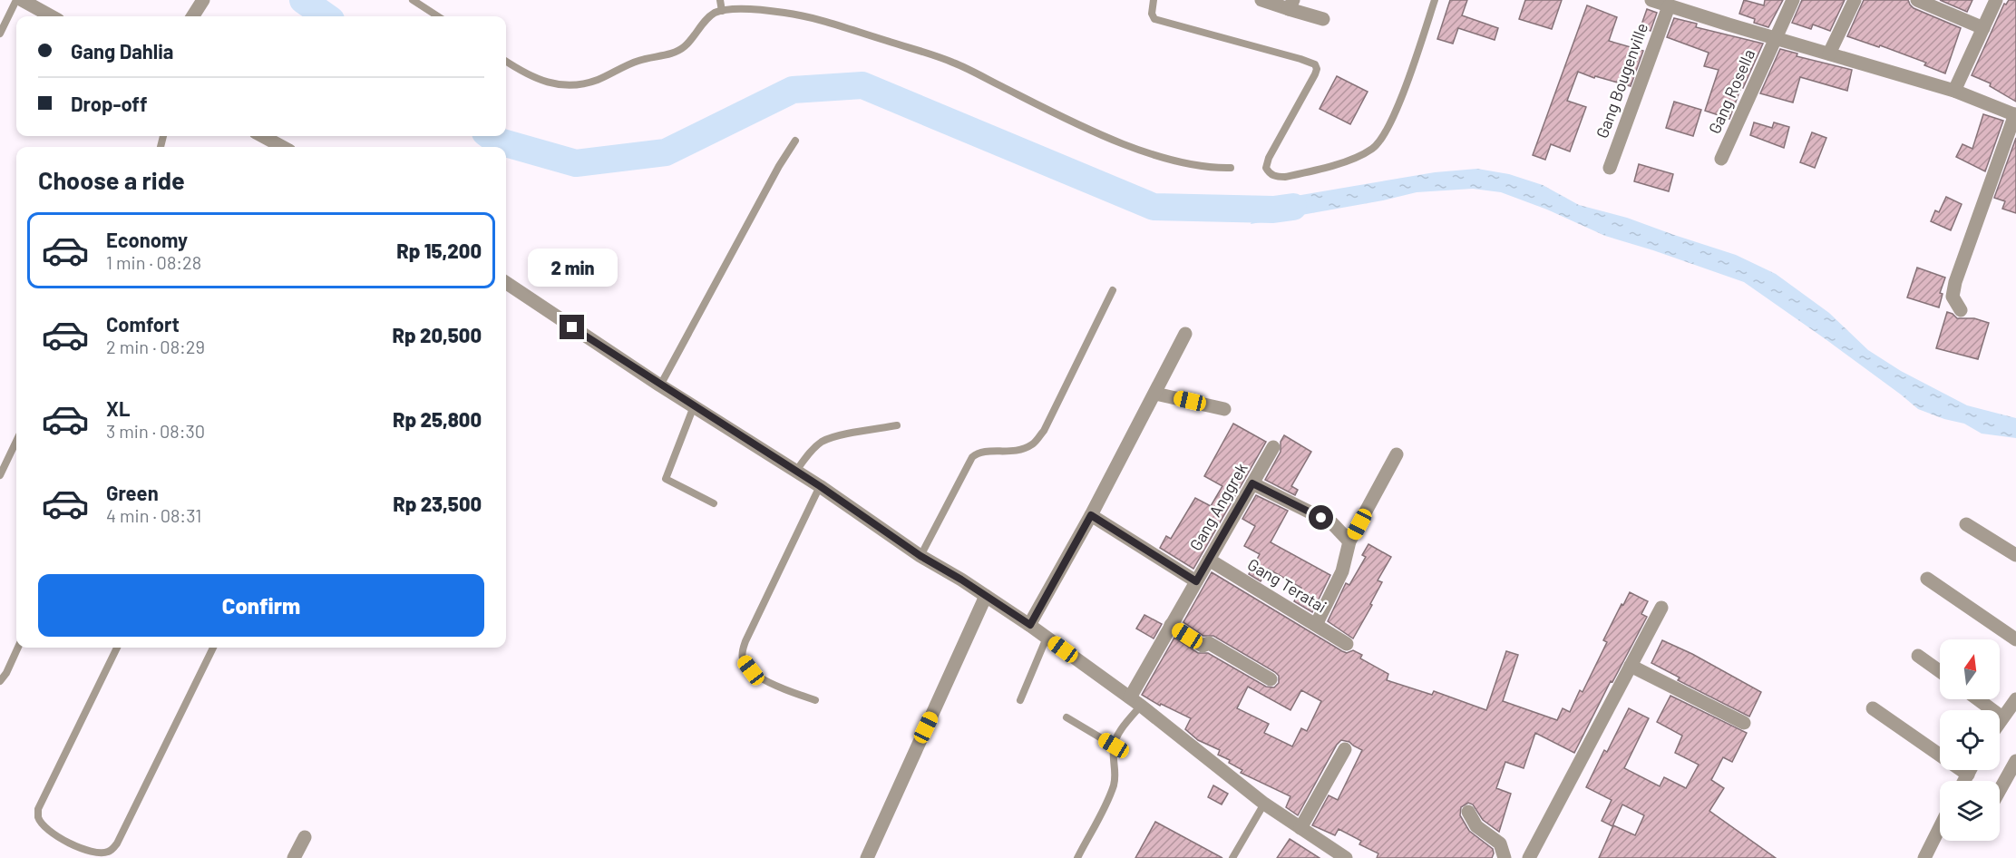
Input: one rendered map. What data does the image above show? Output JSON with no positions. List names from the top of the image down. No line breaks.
{"streets":{"street":["Gang Bougenville","Gang Rosella","Gang Anggrek","Gang Teratai"]},"crossings":[["Gang Anggrek","Gang Teratai"]],"north":"top","page":{"banner":["Gang Dahlia","Drop-off"],"heading":"Choose a ride","list":[{"name":"Economy","note":"1 min · 08:28","value":"Rp 15,200"},{"name":"Comfort","note":"2 min · 08:29","value":"Rp 20,500"},{"name":"XL","note":"3 min · 08:30","value":"Rp 25,800"},{"name":"Green","note":"4 min · 08:31","value":"Rp 23,500"}],"bubble":"2 min","buttons":"Confirm"}}
